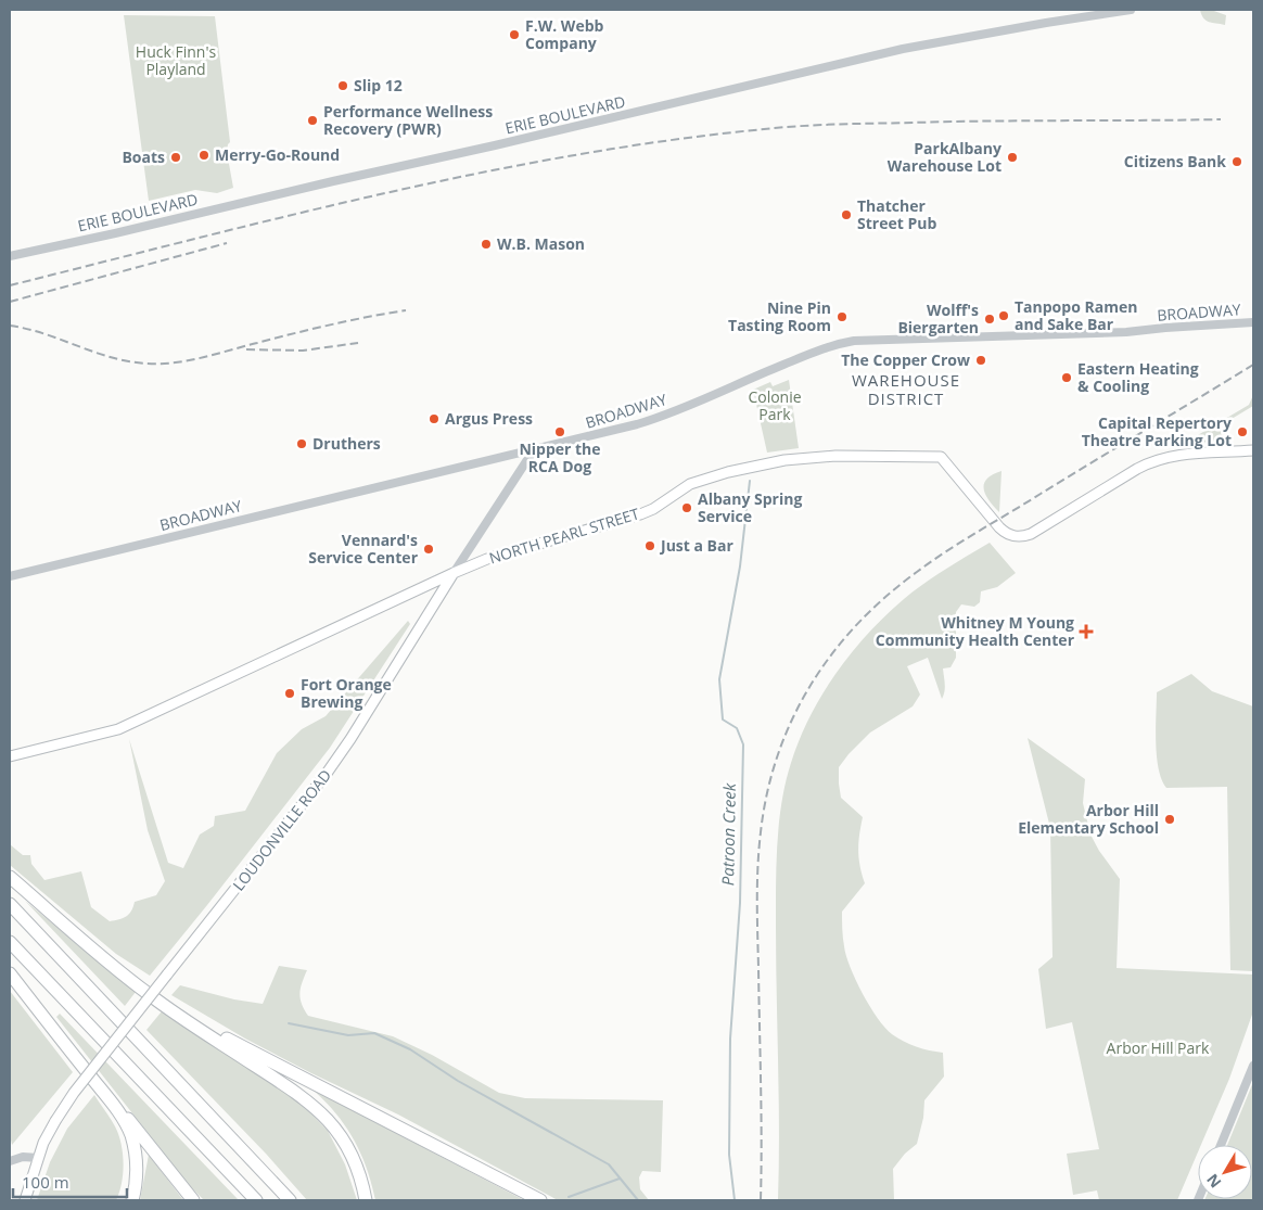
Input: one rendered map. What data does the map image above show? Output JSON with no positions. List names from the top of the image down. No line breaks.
{"streets":{"main road":["NORTH PEARL STREET","LOUDONVILLE ROAD"],"street":["ERIE BOULEVARD","BROADWAY"]},"crossings":[["BROADWAY","LOUDONVILLE ROAD"],["NORTH PEARL STREET","LOUDONVILLE ROAD"]],"districts":["WAREHOUSE DISTRICT"],"water":["Patroon Creek"],"parks":["Huck Finn's Playland","Colonie Park","Arbor Hill Park"],"places":{"other":["F.W. Webb Company","Slip 12","Performance Wellness Recovery (PWR)","Merry-Go-Round","Boats","ParkAlbany Warehouse Lot","Citizens Bank","Thatcher Street Pub","W.B. Mason","Tanpopo Ramen and Sake Bar","Nine Pin Tasting Room","Wolff's Biergarten","The Copper Crow","Eastern Heating & Cooling","Argus Press","Nipper the RCA Dog","Capital Repertory Theatre Parking Lot","Druthers","Albany Spring Service","Just a Bar","Vennard's Service Center","Fort Orange Brewing","Arbor Hill Elementary School"],"health":["Whitney M Young Community Health Center"]},"scale_bar":"100 m","north":"bottom left"}
